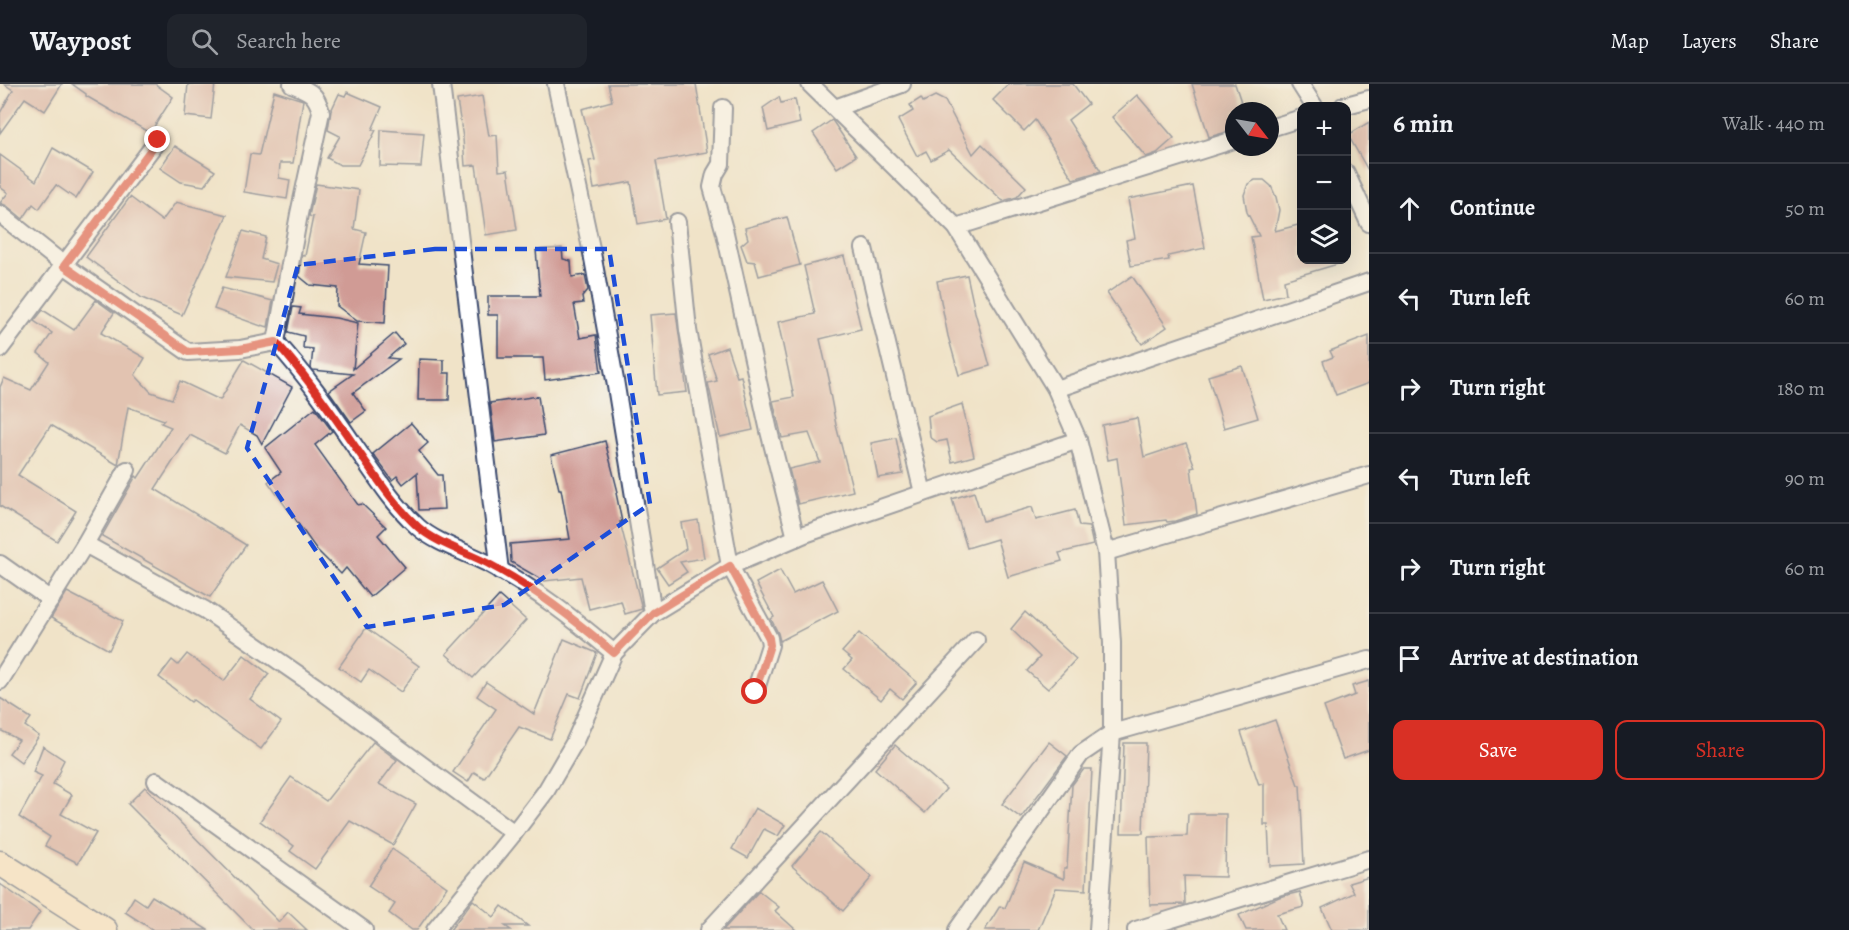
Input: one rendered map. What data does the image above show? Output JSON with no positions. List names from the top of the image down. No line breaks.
{"north":"bottom right","page":{"header":"Waypost","search":"Search here","nav":["Map","Layers","Share"],"heading":["6 min","Walk · 440 m"],"map_buttons":["+","−"],"list":[["Continue","50 m"],["Turn left","60 m"],["Turn right","180 m"],["Turn left","90 m"],["Turn right","60 m"],"Arrive at destination"],"buttons":["Save","Share"]}}
